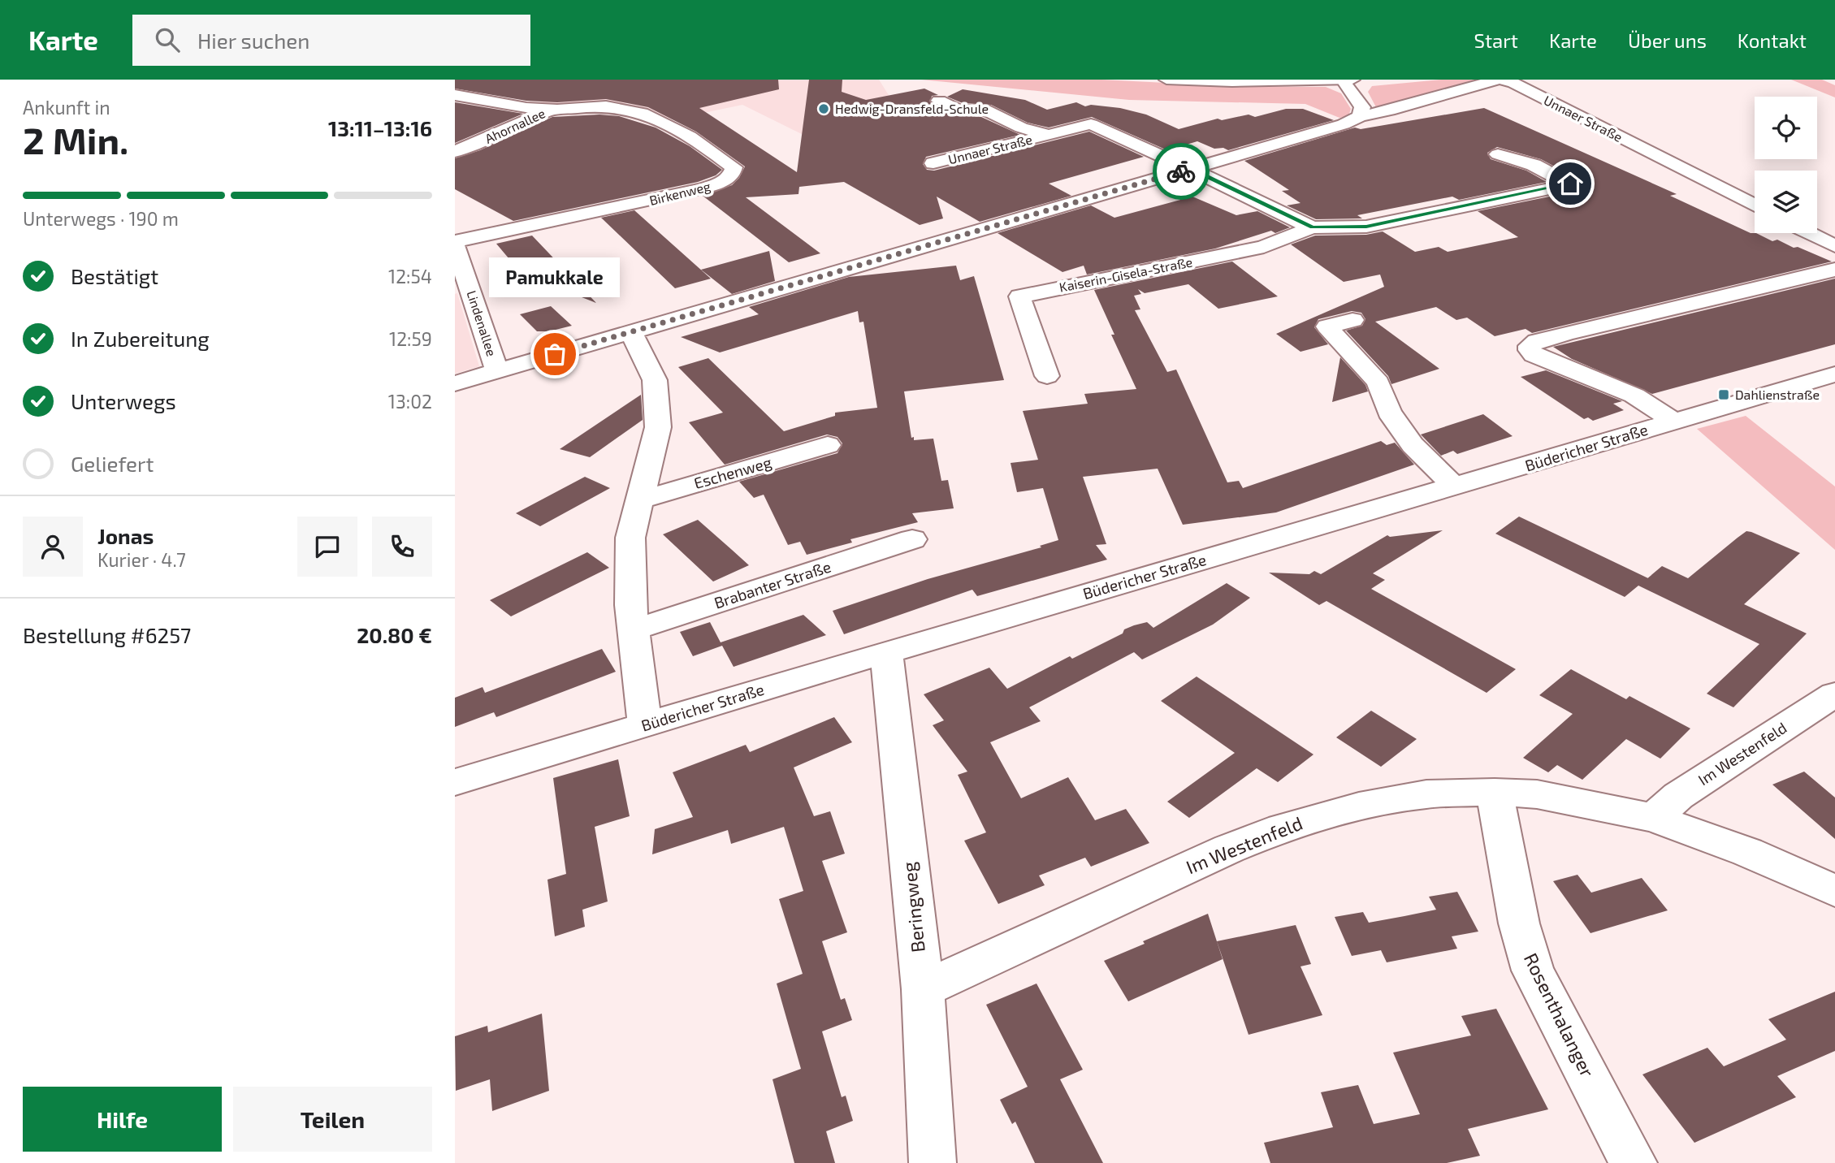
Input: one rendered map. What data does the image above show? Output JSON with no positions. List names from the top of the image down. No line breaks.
{"streets":{"street":["Unnaer Straße","Ahornallee","Birkenweg","Kaiserin-Gisela-Straße","Lindenallee","Büdericher Straße","Eschenweg","Brabanter Straße","Im Westenfeld","Beringweg","Rosenthalanger"]},"crossings":[["Unnaer Straße","Kaiserin-Gisela-Straße"],["Unnaer Straße","Lindenallee"],["Ahornallee","Birkenweg"],["Birkenweg","Lindenallee"],["Büdericher Straße","Beringweg"],["Im Westenfeld","Beringweg"],["Im Westenfeld","Rosenthalanger"]],"places":{"other":["Hedwig-Dransfeld-Schule","Pamukkale"],"transit":["Dahlienstraße"]},"page":{"header":"Karte","search":"Hier suchen","nav":["Start","Karte","Über uns","Kontakt"],"heading":["2 Min.","Ankunft in","13:11–13:16"],"panel":["Jonas","Kurier · 4.7","Bestellung #6257","20.80 €"],"bar":"Unterwegs · 190 m","list":[["Bestätigt","12:54"],["In Zubereitung","12:59"],["Unterwegs","13:02"],"Geliefert"],"bubble":"Pamukkale","buttons":["Hilfe","Teilen"]}}
